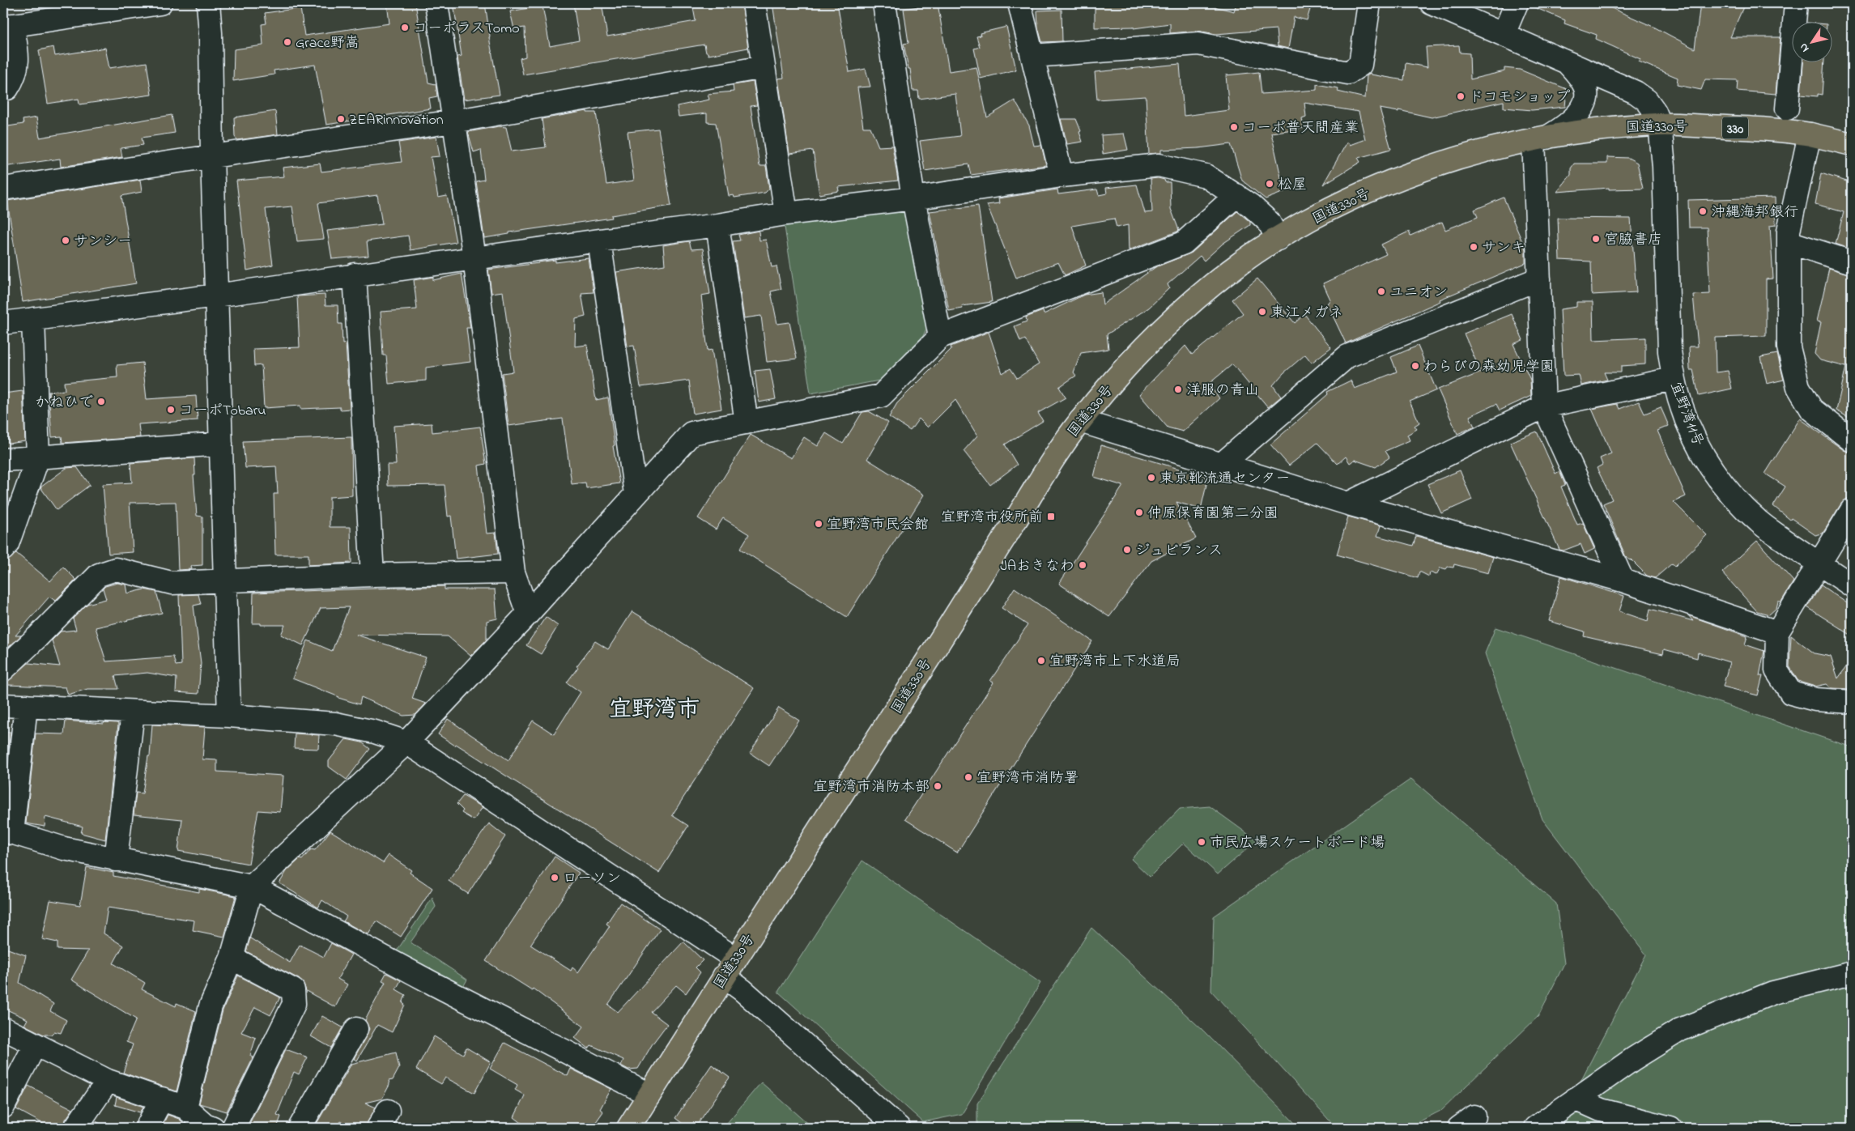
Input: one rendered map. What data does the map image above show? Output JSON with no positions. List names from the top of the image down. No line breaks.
{"streets":{"highway":["国道330号","330"],"street":["宜野湾11号"]},"crossings":[["国道330号","宜野湾11号"]],"districts":["宜野湾市"],"places":{"other":["コーポラスTomo","Grace野嵩","ドコモショップ","ZEARinnovation","コーポ普天間産業","松屋","沖縄海邦銀行","宮脇書店","サンシー","サンキ","ユニオン","東江メガネ","わらびの森幼児学園","洋服の青山","かねひで","コーポTobaru","東京靴流通センター","仲原保育園第二分園","宜野湾市民会館","ジュビランス","JAおきなわ","宜野湾市上下水道局","宜野湾市消防署","宜野湾市消防本部","市民広場スケートボード場","ローソン"],"transit":["宜野湾市役所前"]},"north":"bottom left"}
